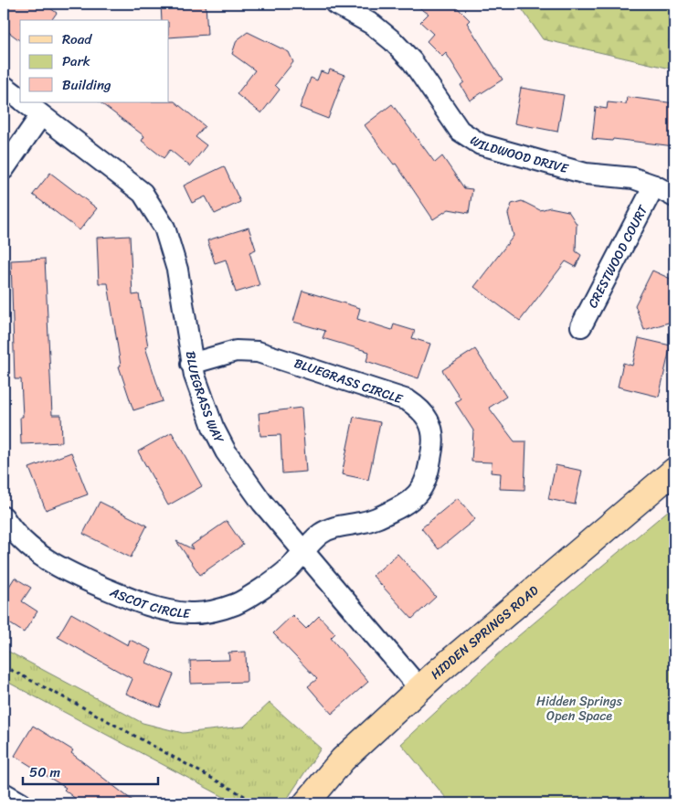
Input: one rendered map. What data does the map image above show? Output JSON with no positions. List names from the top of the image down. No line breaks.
{"streets":{"main road":["HIDDEN SPRINGS ROAD"],"street":["WILDWOOD DRIVE","CRESTWOOD COURT","BLUEGRASS CIRCLE","BLUEGRASS WAY","ASCOT CIRCLE"]},"crossings":[["WILDWOOD DRIVE","CRESTWOOD COURT"],["BLUEGRASS CIRCLE","BLUEGRASS WAY"],["BLUEGRASS CIRCLE","ASCOT CIRCLE"],["BLUEGRASS WAY","ASCOT CIRCLE"],["BLUEGRASS WAY","HIDDEN SPRINGS ROAD"]],"parks":["Hidden Springs Open Space"],"legend":["Road","Park","Building"],"scale_bar":"50 m"}
